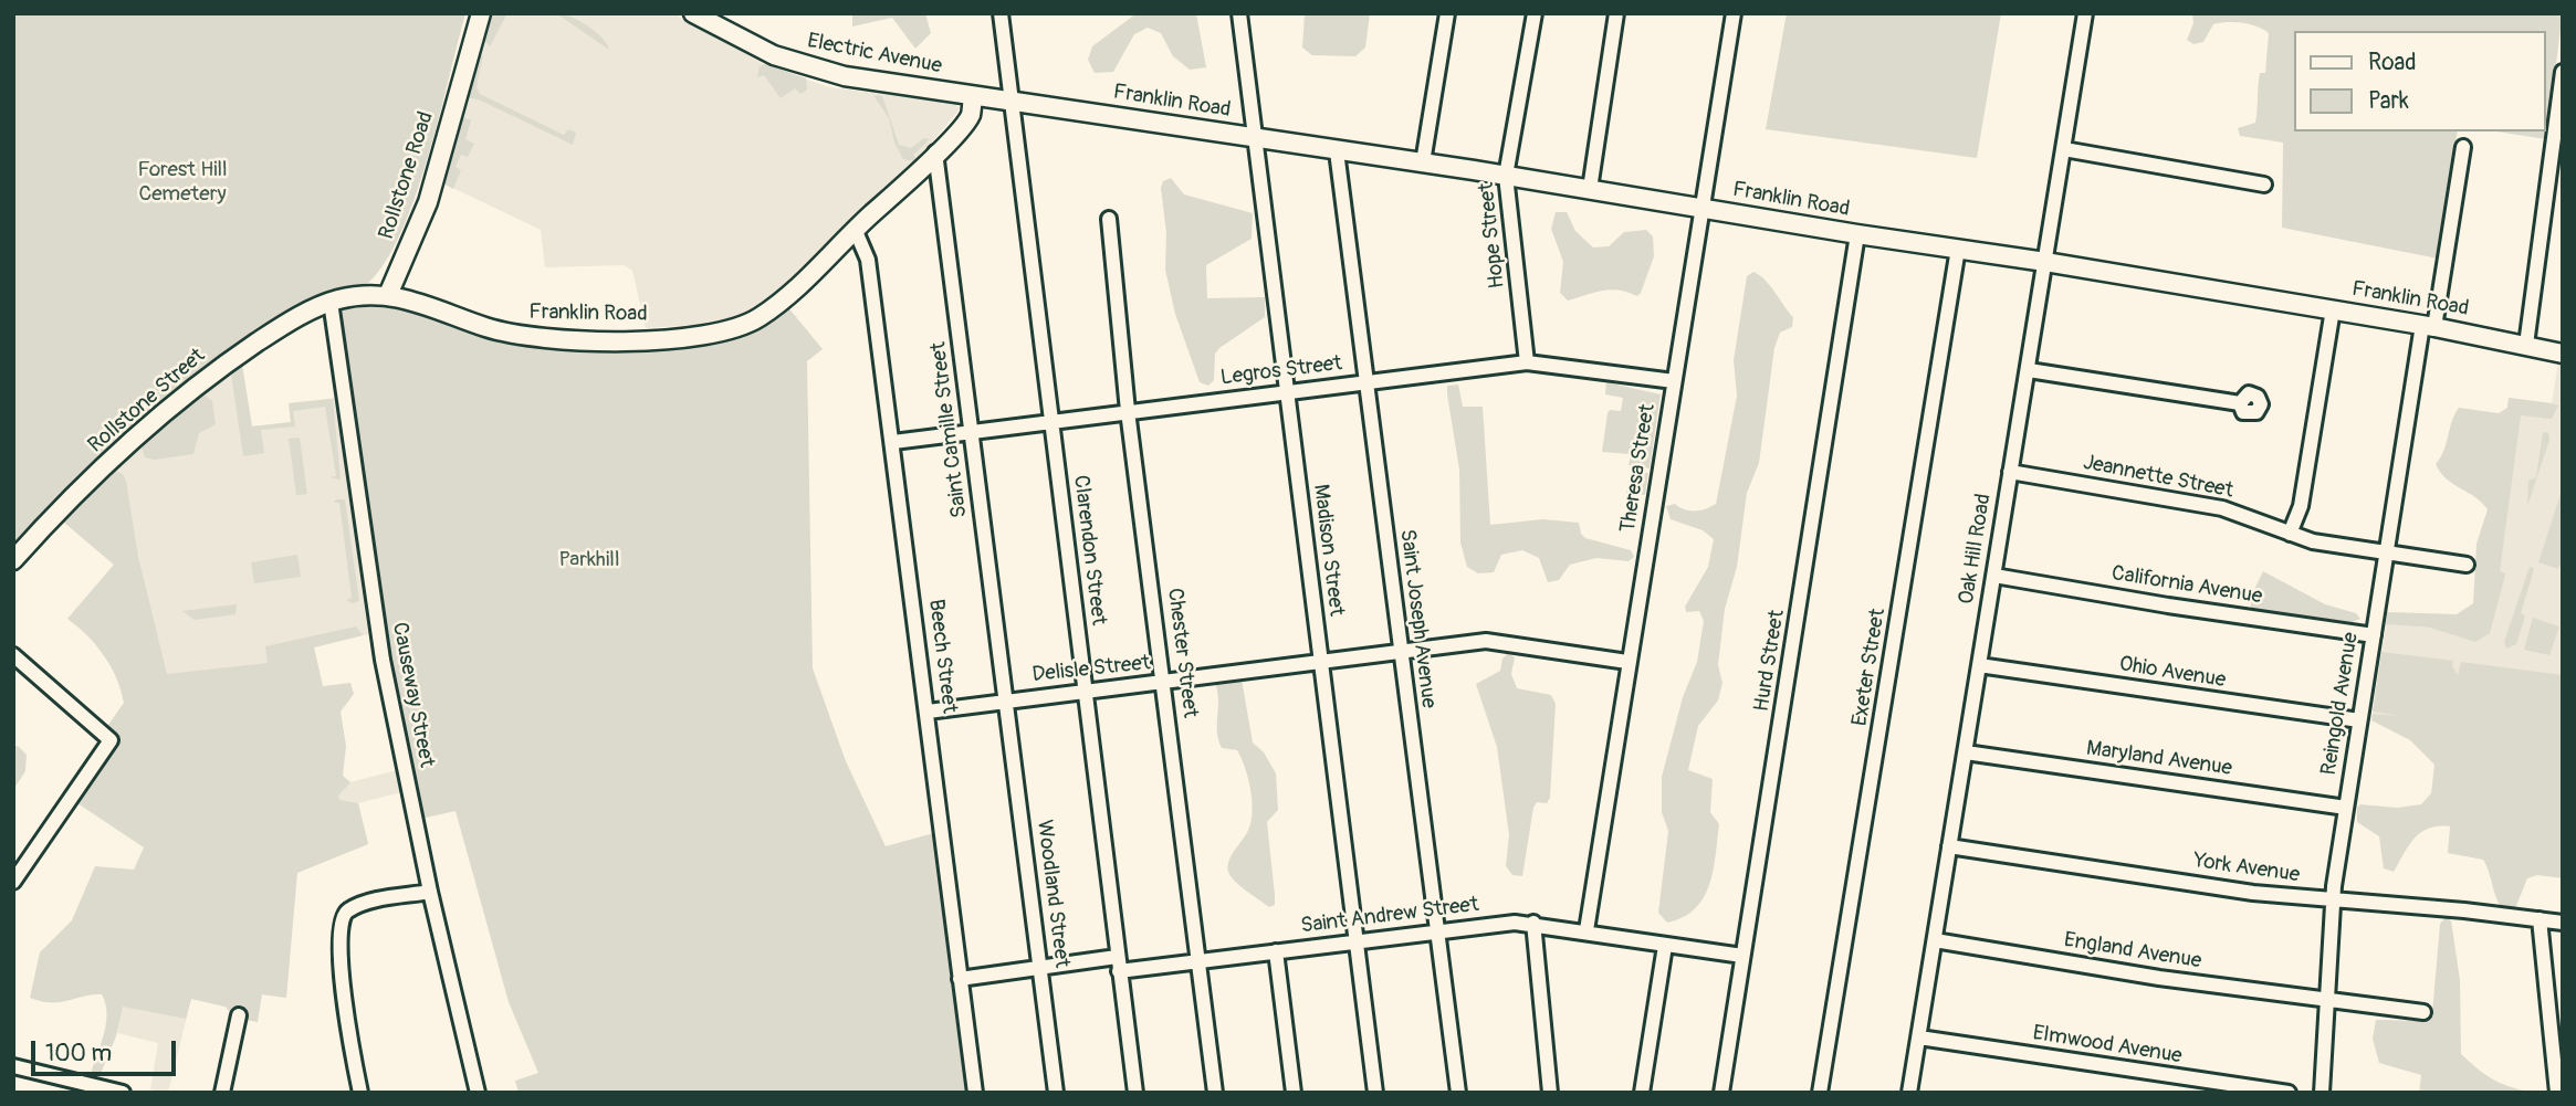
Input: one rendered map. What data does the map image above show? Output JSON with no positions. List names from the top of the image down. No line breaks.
{"streets":{"main road":["Electric Avenue","Franklin Road","Rollstone Road","Rollstone Street"],"street":["Hope Street","Legros Street","Saint Camille Street","Theresa Street","Jeannette Street","Oak Hill Road","Clarendon Street","Madison Street","California Avenue","Saint Joseph Avenue","Chester Street","Beech Street","Hurd Street","Exeter Street","Delisle Street","Ohio Avenue","Causeway Street","Reingold Avenue","Maryland Avenue","York Avenue","Woodland Street","Saint Andrew Street","England Avenue","Elmwood Avenue"]},"crossings":[["Electric Avenue","Franklin Road"],["Electric Avenue","Clarendon Street"],["Franklin Road","Rollstone Road"],["Franklin Road","Hope Street"],["Franklin Road","Saint Camille Street"],["Franklin Road","Theresa Street"],["Franklin Road","Oak Hill Road"],["Franklin Road","Clarendon Street"],["Franklin Road","Madison Street"],["Franklin Road","Saint Joseph Avenue"],["Franklin Road","Beech Street"],["Franklin Road","Hurd Street"],["Franklin Road","Exeter Street"],["Franklin Road","Reingold Avenue"],["Hope Street","Legros Street"],["Legros Street","Saint Camille Street"],["Legros Street","Theresa Street"],["Legros Street","Clarendon Street"],["Legros Street","Madison Street"],["Legros Street","Saint Joseph Avenue"],["Legros Street","Chester Street"],["Legros Street","Beech Street"],["Rollstone Street","Causeway Street"],["Saint Camille Street","Delisle Street"],["Saint Camille Street","Woodland Street"],["Theresa Street","Delisle Street"],["Theresa Street","Saint Andrew Street"],["Jeannette Street","Oak Hill Road"],["Jeannette Street","Reingold Avenue"],["Oak Hill Road","California Avenue"],["Oak Hill Road","Ohio Avenue"],["Oak Hill Road","Maryland Avenue"],["Oak Hill Road","York Avenue"],["Oak Hill Road","England Avenue"],["Oak Hill Road","Elmwood Avenue"],["Clarendon Street","Delisle Street"],["Clarendon Street","Saint Andrew Street"],["Madison Street","Delisle Street"],["Madison Street","Saint Andrew Street"],["California Avenue","Reingold Avenue"],["Saint Joseph Avenue","Delisle Street"],["Saint Joseph Avenue","Saint Andrew Street"],["Chester Street","Delisle Street"],["Chester Street","Saint Andrew Street"],["Beech Street","Delisle Street"],["Hurd Street","Saint Andrew Street"],["Delisle Street","Woodland Street"],["Ohio Avenue","Reingold Avenue"],["Reingold Avenue","Maryland Avenue"],["Reingold Avenue","York Avenue"],["Reingold Avenue","England Avenue"]],"parks":["Forest Hill Cemetery","Parkhill"],"legend":["Road","Park"],"scale_bar":"100 m"}
